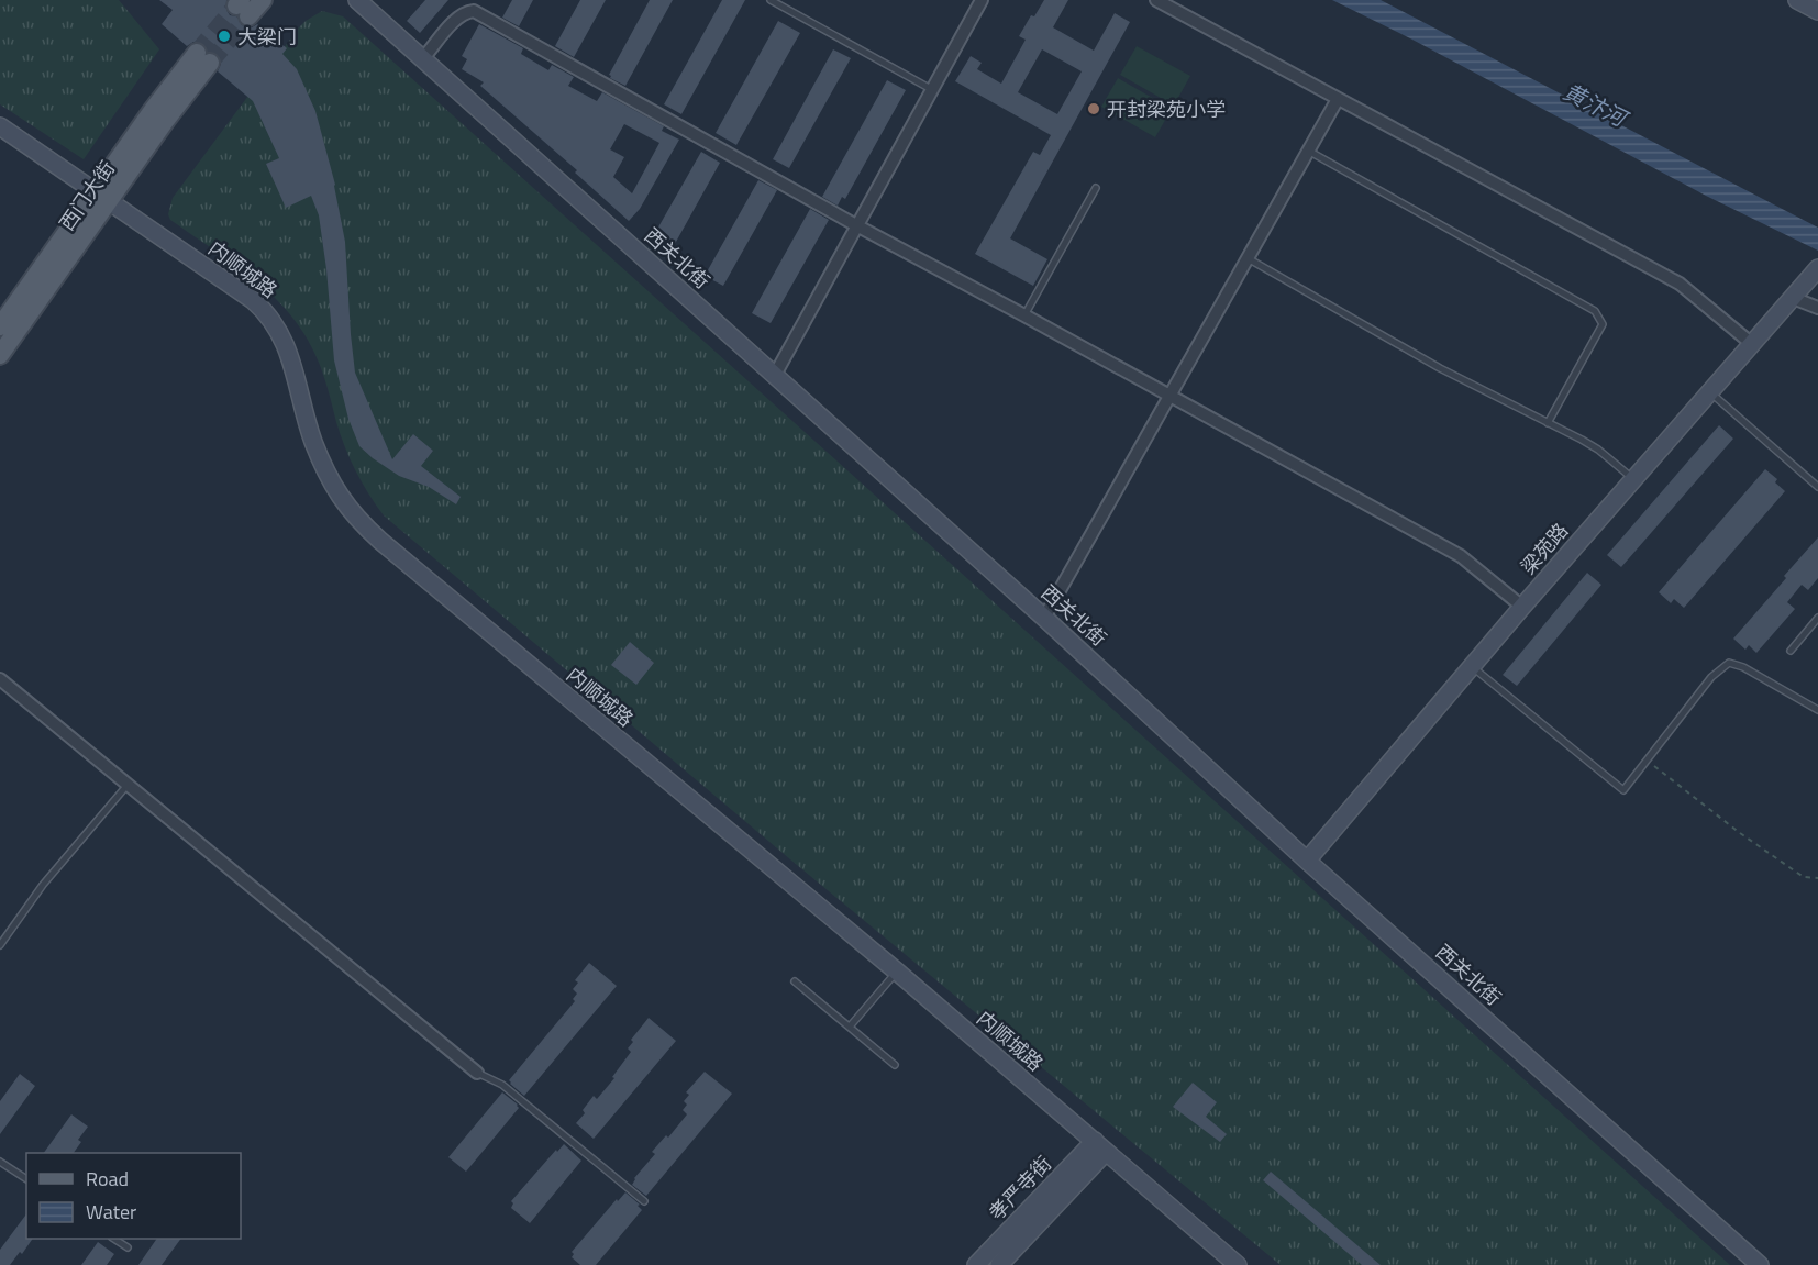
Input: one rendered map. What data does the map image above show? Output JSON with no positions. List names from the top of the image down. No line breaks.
{"streets":{"main road":["西门大街"],"street":["西关北街","内顺城路","梁苑路","孝严寺街"]},"crossings":[["西门大街","内顺城路"],["西关北街","梁苑路"],["内顺城路","孝严寺街"]],"water":["黄汴河"],"places":["大梁门","开封梁苑小学"],"legend":["Road","Water"]}
